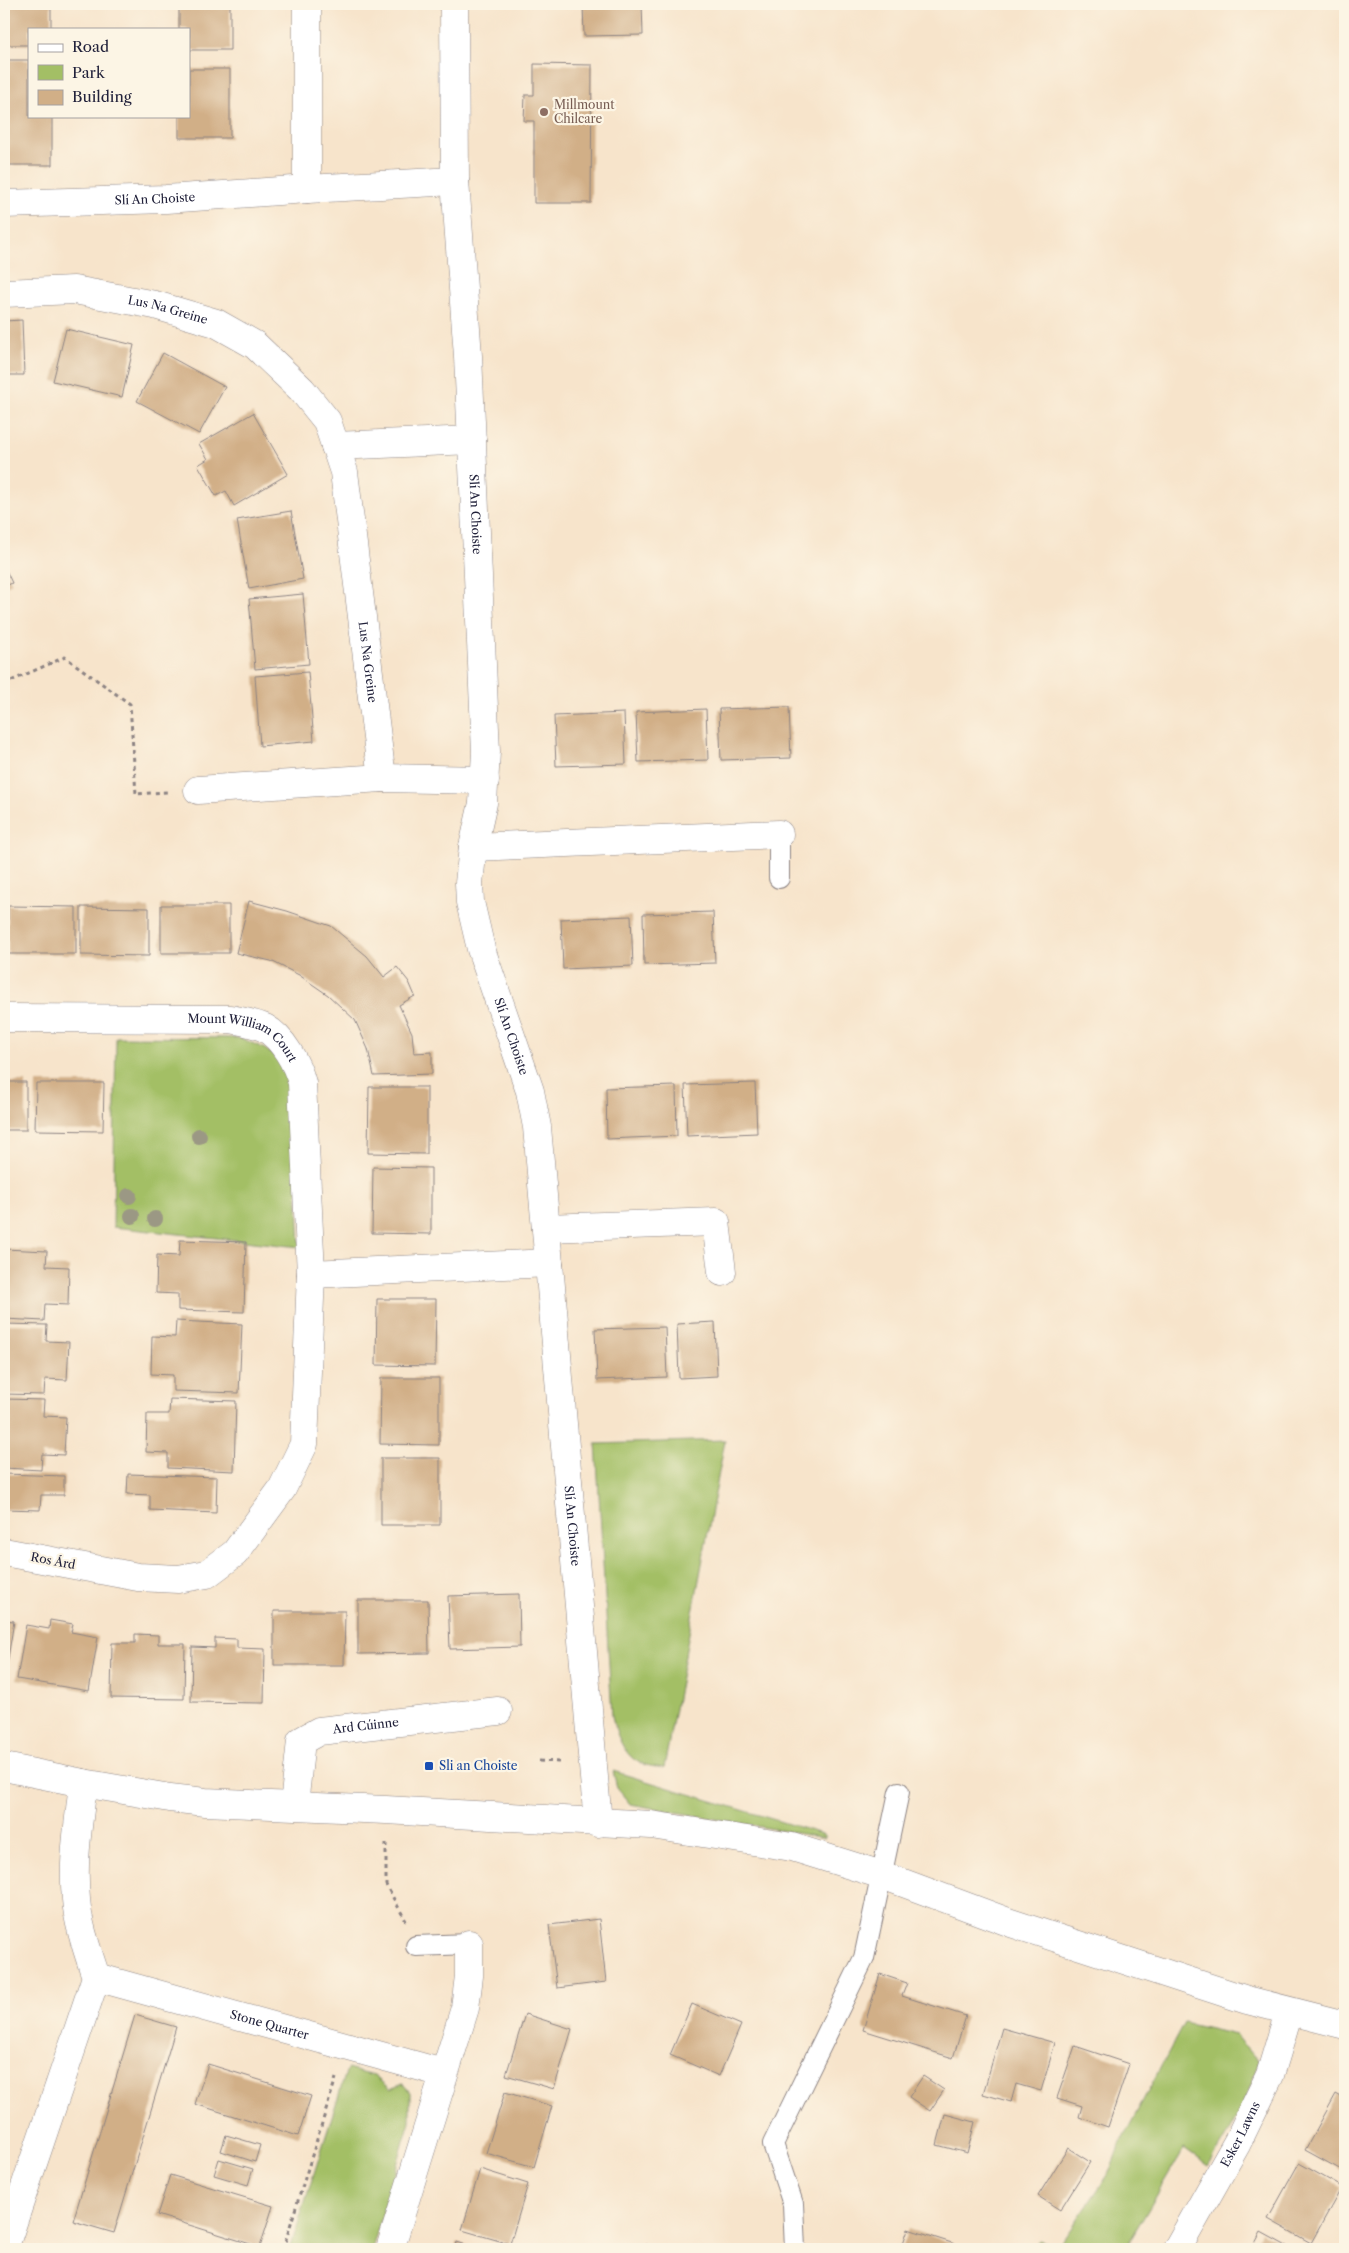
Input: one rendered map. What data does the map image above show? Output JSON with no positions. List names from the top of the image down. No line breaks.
{"streets":{"street":["Slí An Choiste","Lus Na Greine","Mount William Court","Ros Árd","Ard Cúinne","Stone Quarter","Esker Lawns"]},"crossings":[["Mount William Court","Ros Árd"]],"places":{"other":["Millmount Chilcare"],"transit":["Sli an Choiste"]},"legend":["Road","Park","Building"]}
